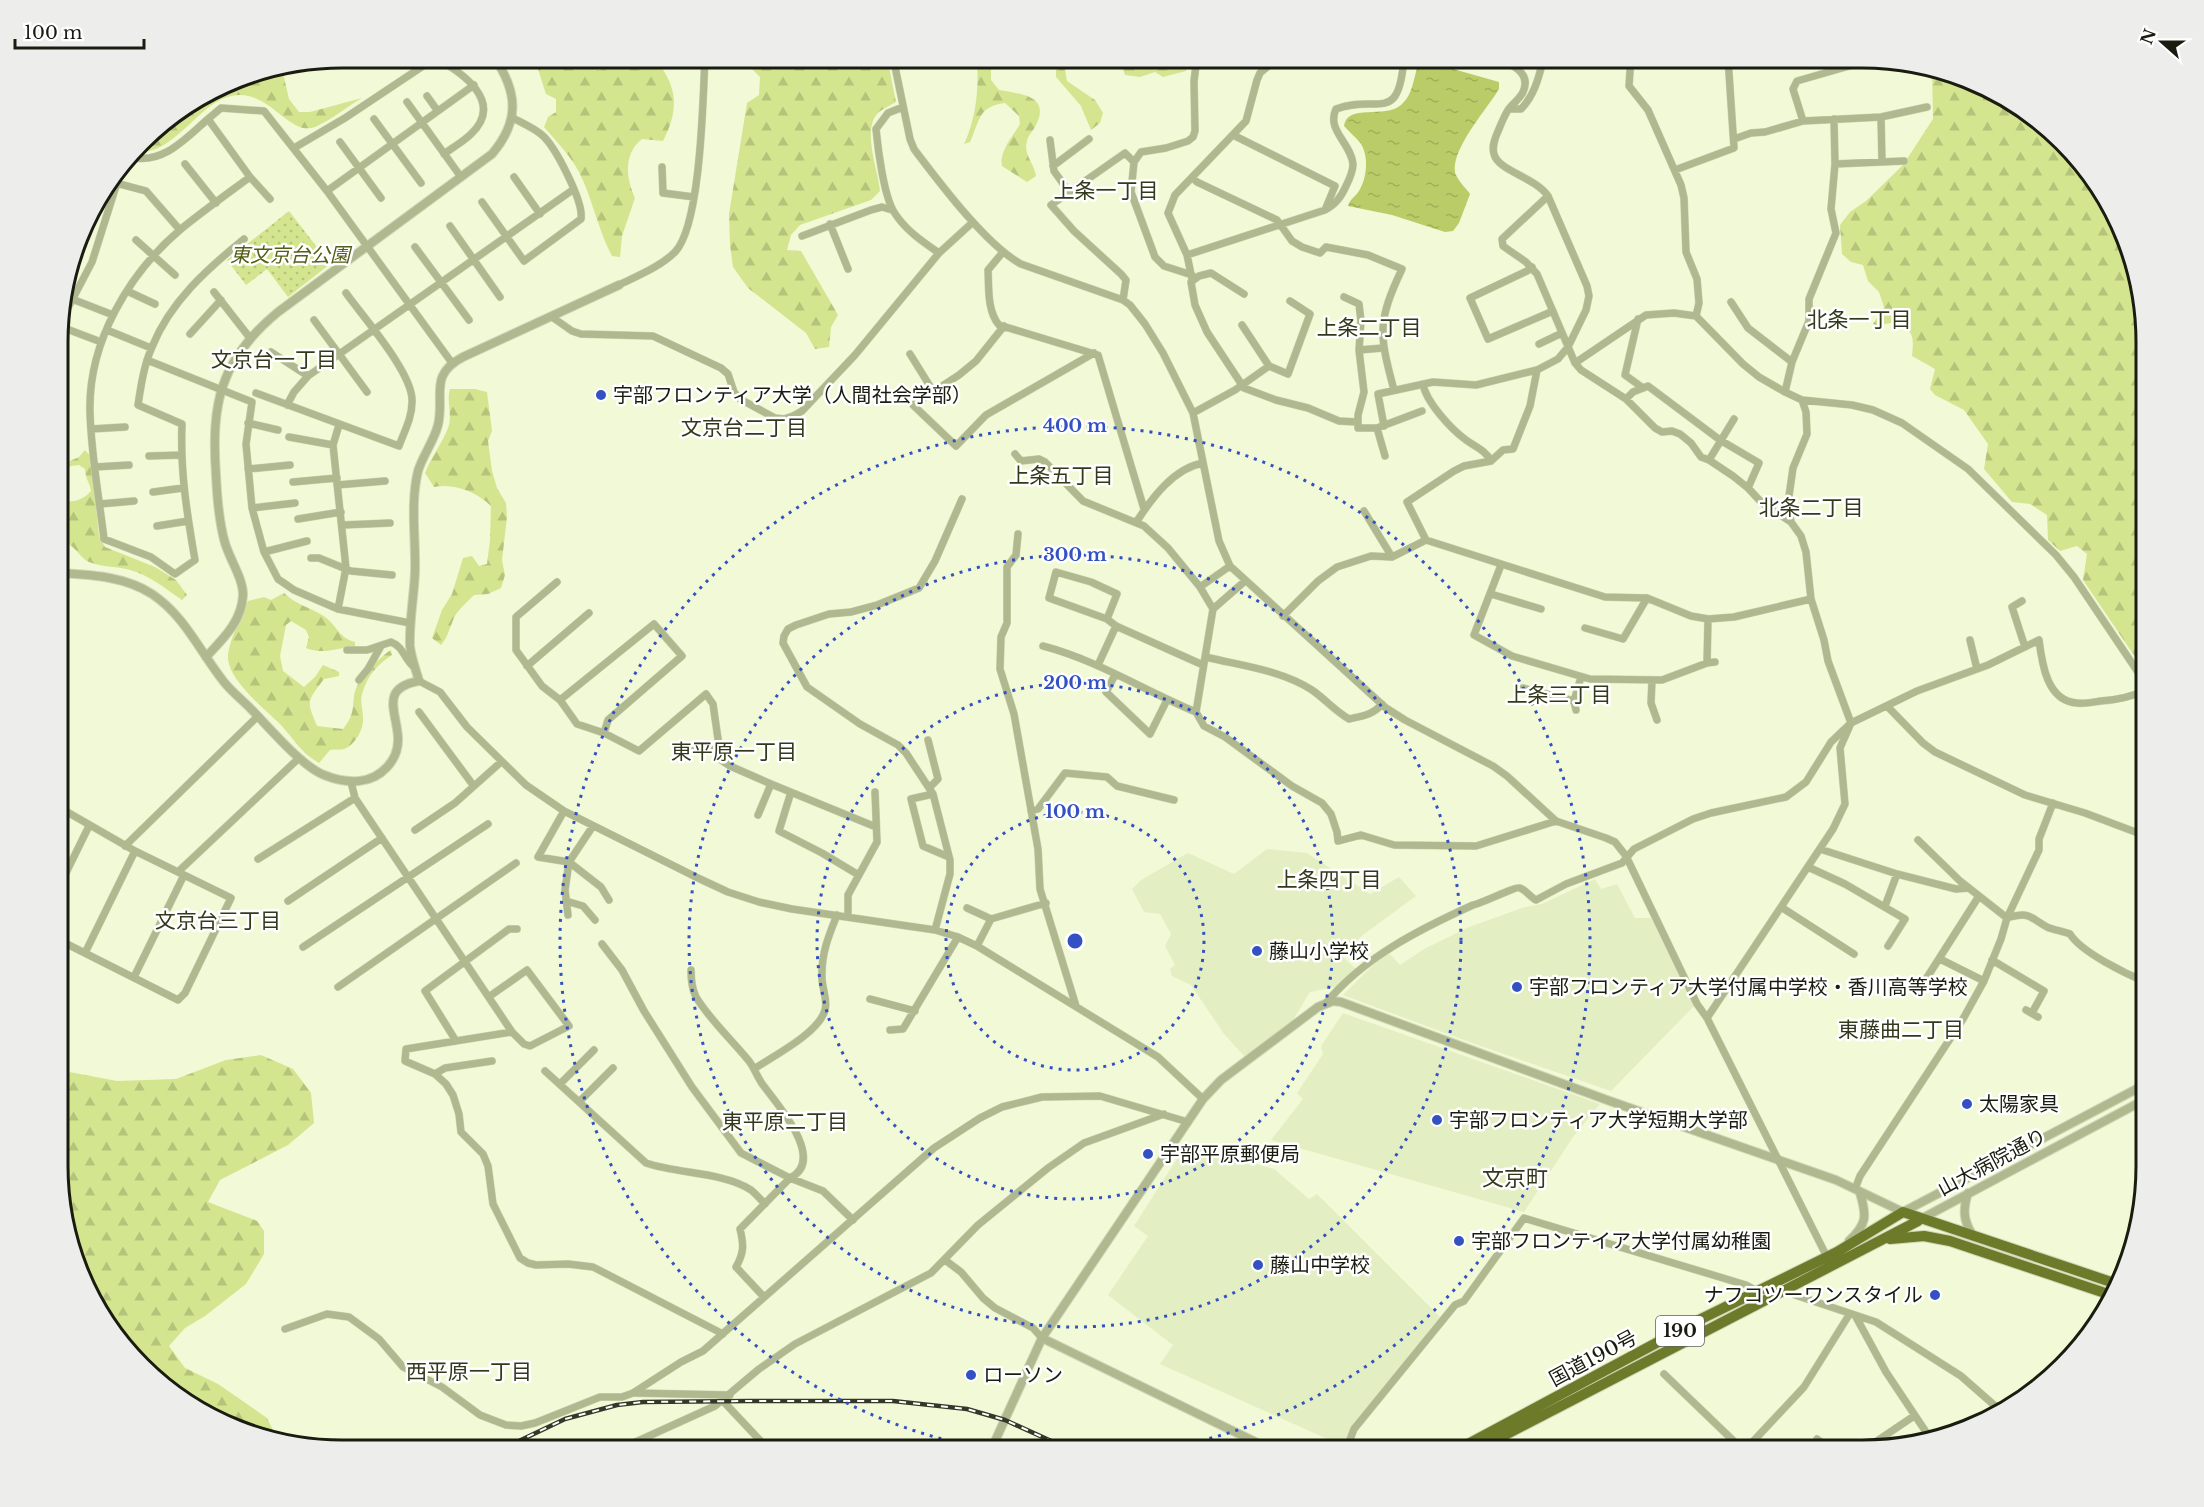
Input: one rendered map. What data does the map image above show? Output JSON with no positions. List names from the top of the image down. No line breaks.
{"streets":{"highway":["190","国道190号"],"street":["山大病院通り"]},"crossings":[["山大病院通り","国道190号"]],"districts":["上条一丁目","北条一丁目","上条二丁目","文京台一丁目","文京台二丁目","上条五丁目","北条二丁目","上条三丁目","東平原一丁目","上条四丁目","文京台三丁目","東藤曲二丁目","東平原二丁目","文京町","西平原一丁目"],"parks":["東文京台公園"],"places":["宇部フロンティア大学（人間社会学部）","藤山小学校","宇部フロンティア大学付属中学校・香川高等学校","太陽家具","宇部フロンティア大学短期大学部","宇部平原郵便局","宇部フロンテイア大学付属幼稚園","藤山中学校","ナフコツーワンスタイル","ローソン"],"scale_bar":"100 m","north":"left","rings":["400 m","300 m","200 m","100 m"]}
